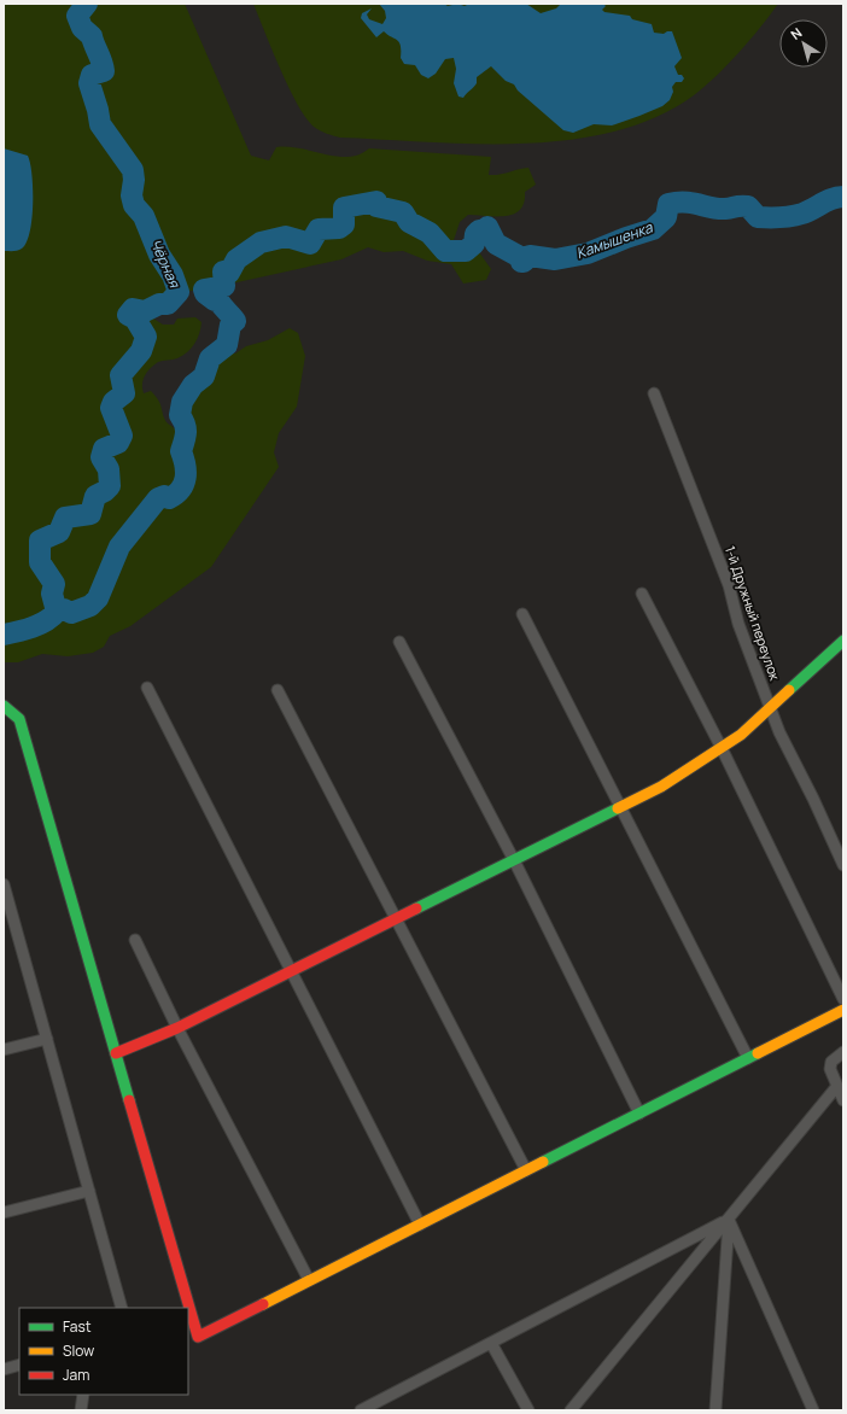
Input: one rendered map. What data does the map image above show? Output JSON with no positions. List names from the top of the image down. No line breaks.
{"streets":{"street":["1-й Дружный переулок"]},"water":["Камышенка","Чёрная"],"legend":["Fast","Slow","Jam"],"north":"top left"}
